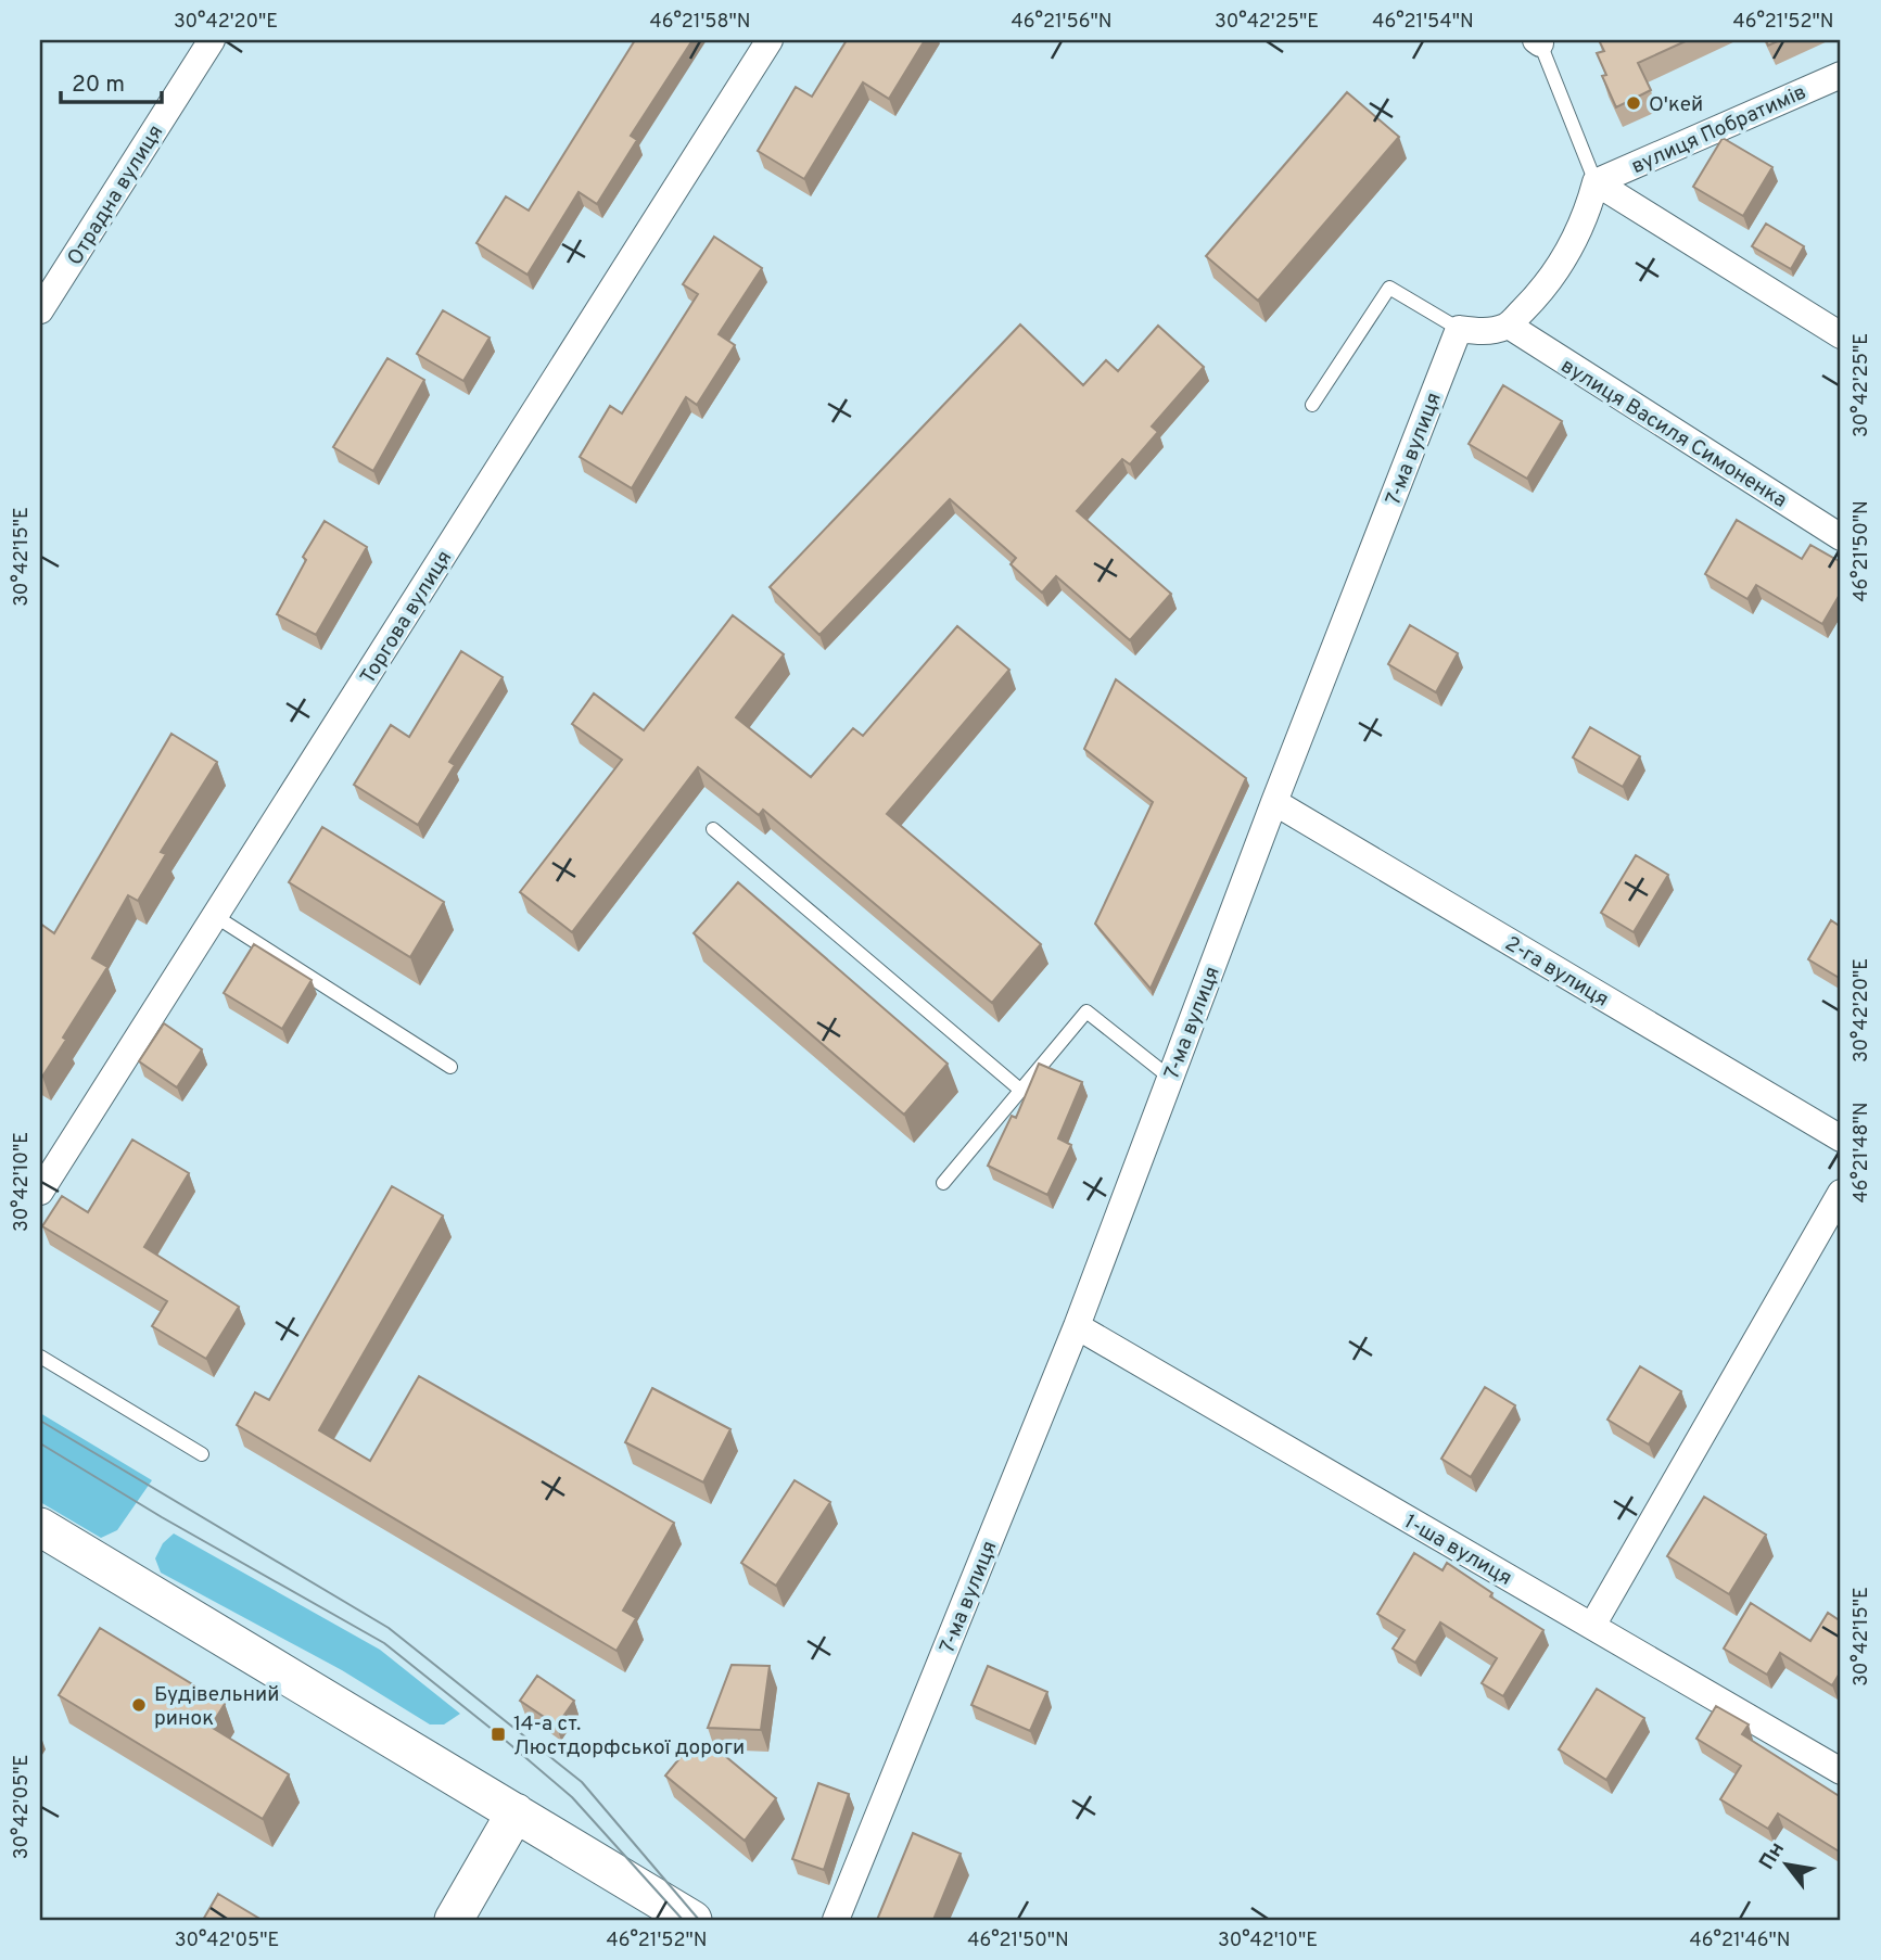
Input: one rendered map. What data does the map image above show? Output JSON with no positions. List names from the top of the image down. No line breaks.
{"streets":{"street":["вулиця Побратимів","Отрадна вулиця","вулиця Василя Симоненка","7-ма вулиця","Торгова вулиця","2-га вулиця","1-ша вулиця"]},"crossings":[["7-ма вулиця","2-га вулиця"],["7-ма вулиця","1-ша вулиця"]],"places":{"other":["О'кей","Будівельний ринок"],"transit":["14-а ст. Люстдорфської дороги"]},"scale_bar":"20 m","north":"top left","coordinates":["30°42'20\"E","46°21'58\"N","46°21'56\"N","30°42'25\"E","46°21'54\"N","46°21'52\"N","46°21'50\"N","30°42'15\"E","46°21'48\"N","30°42'10\"E","30°42'05\"E","46°21'46\"N"]}
